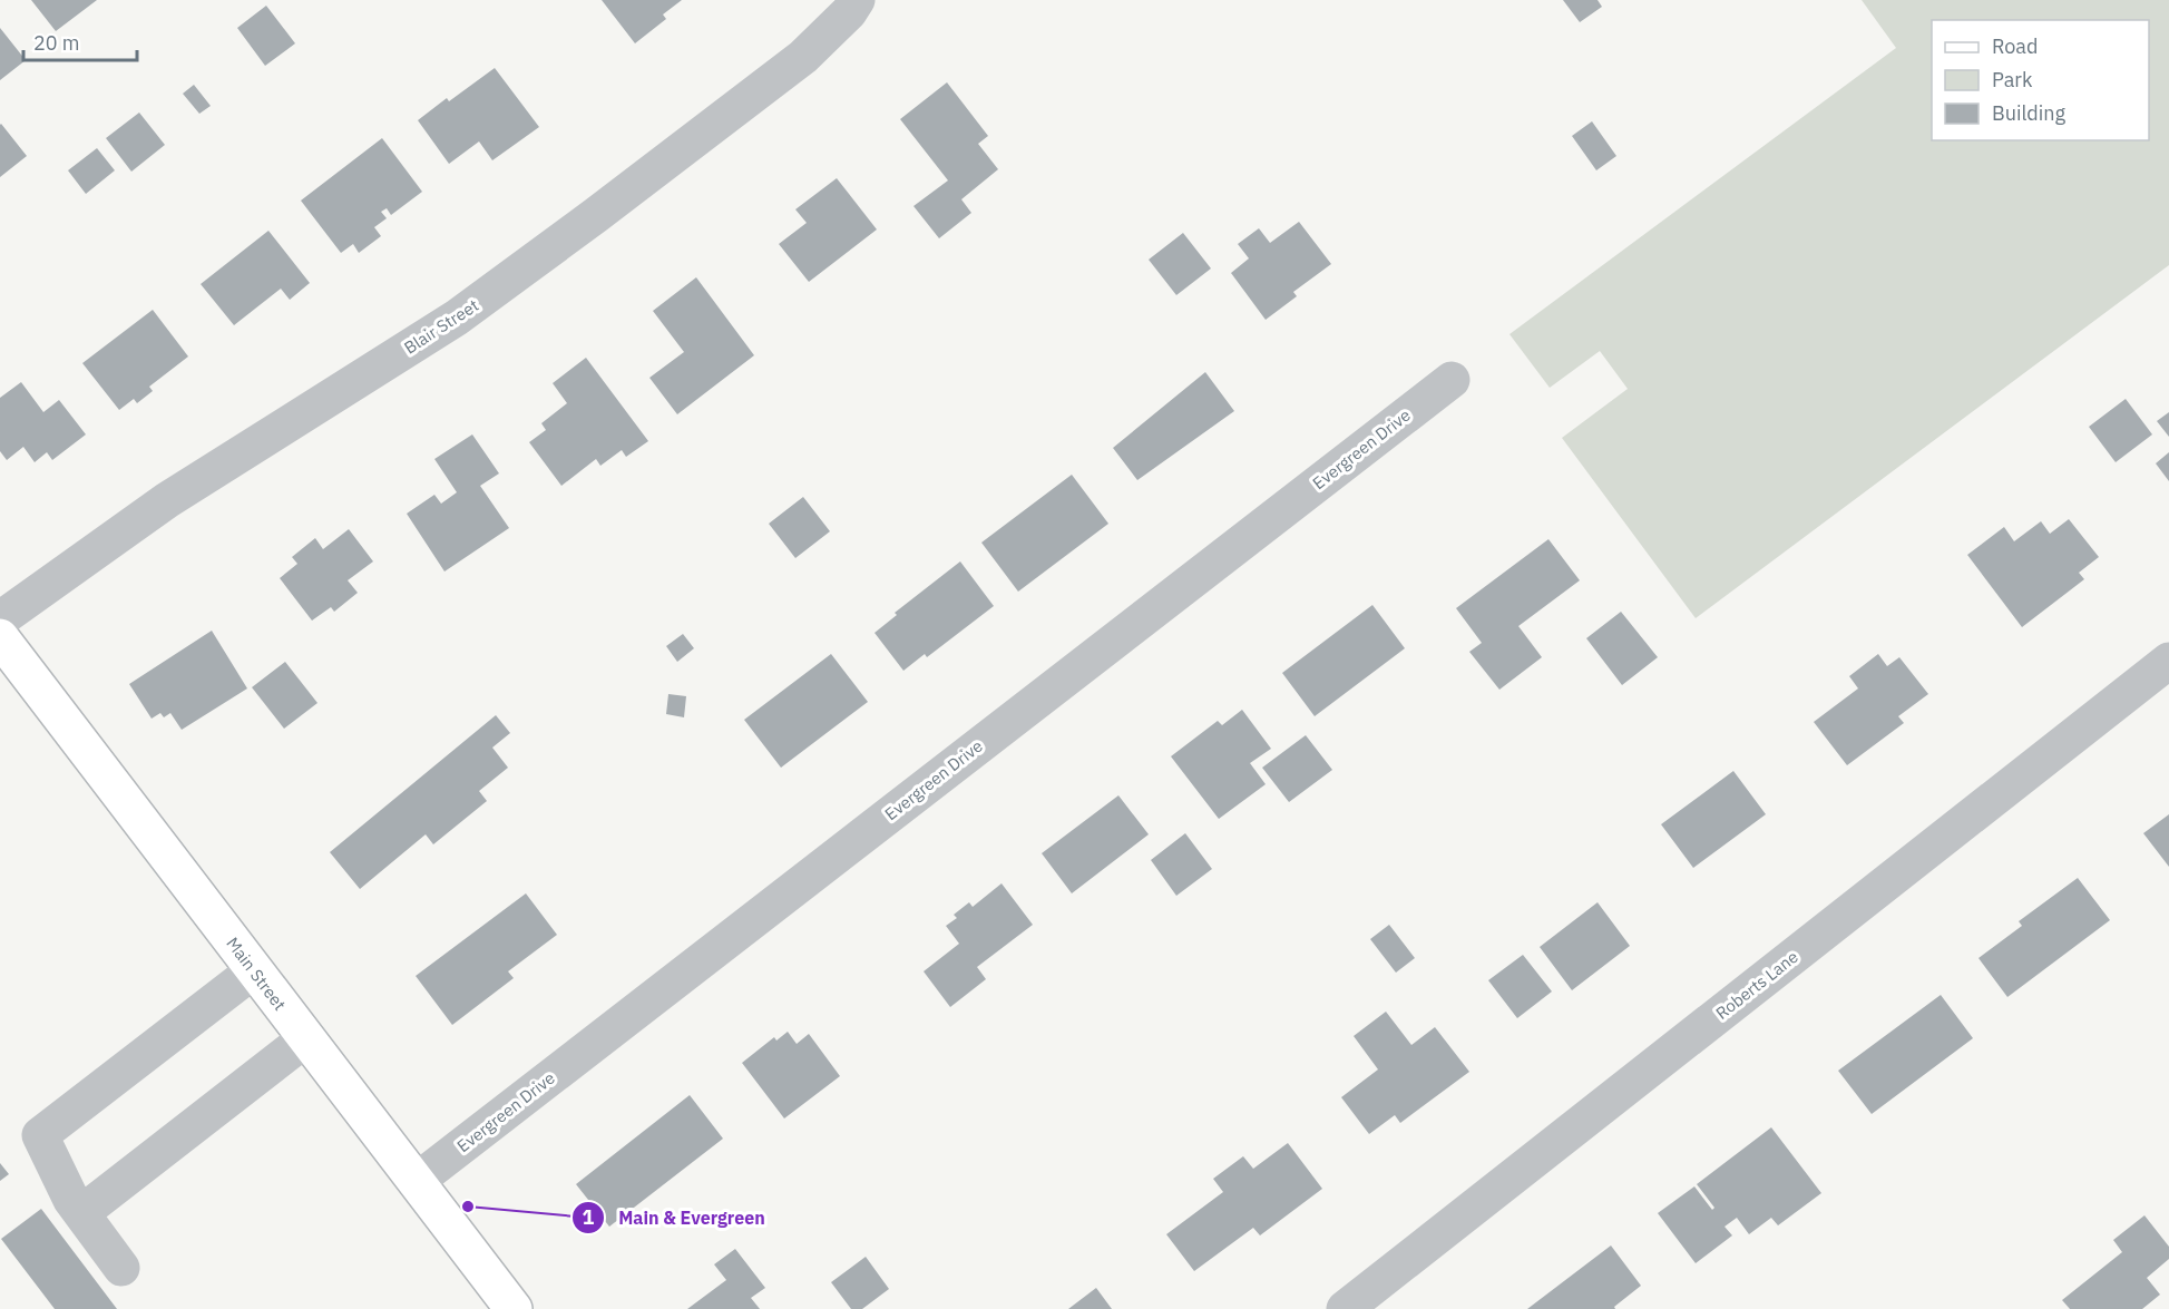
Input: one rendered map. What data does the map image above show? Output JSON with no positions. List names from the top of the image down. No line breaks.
{"streets":{"main road":["Main Street"],"street":["Blair Street","Evergreen Drive","Roberts Lane"]},"crossings":[["Blair Street","Main Street"],["Evergreen Drive","Main Street"]],"places":["Main & Evergreen"],"legend":["Road","Park","Building"],"scale_bar":"20 m"}
